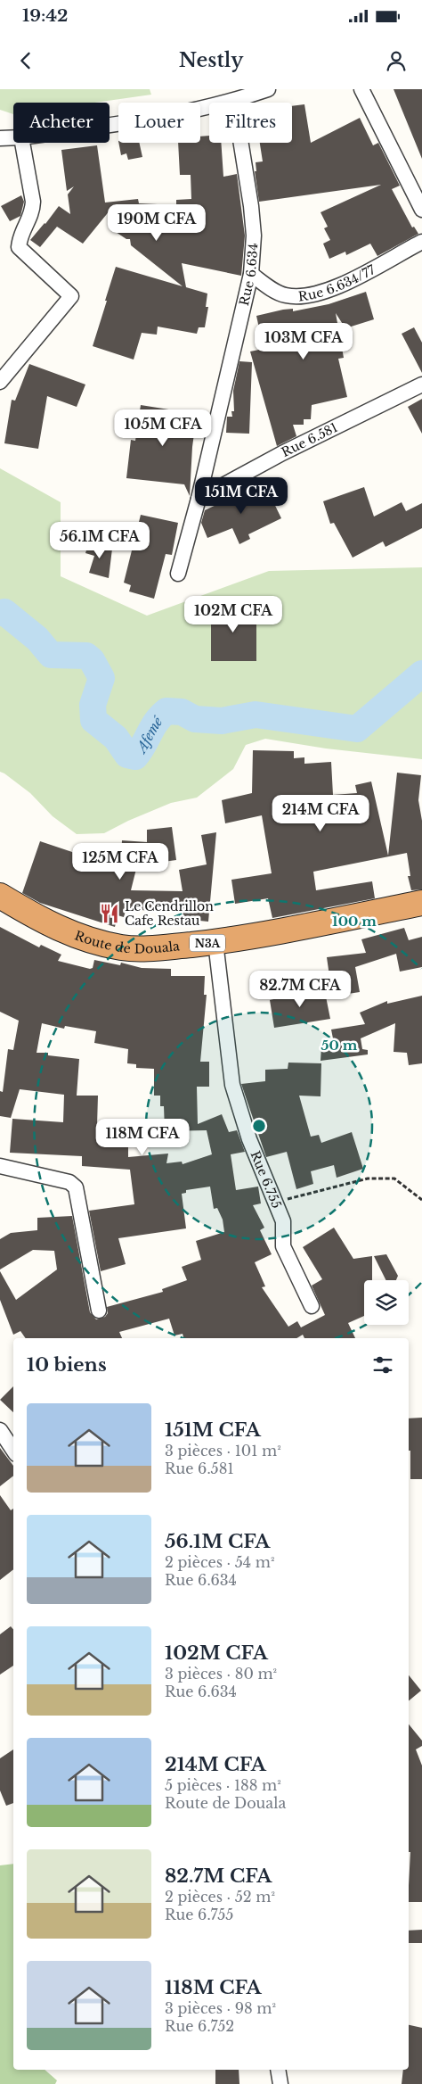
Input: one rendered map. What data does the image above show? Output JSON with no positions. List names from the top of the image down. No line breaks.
{"streets":{"highway":["Route de Douala","N3A"],"street":["Rue 6.634","Rue 6.634/77","Rue 6.581","Rue 6.755"]},"crossings":[["Rue 6.634","Rue 6.634/77"],["Rue 6.634","Rue 6.581"],["Route de Douala","Rue 6.755"]],"water":["Afemé"],"places":{"restaurant":["Le Cendrillon Cafe Restau"]},"page":{"status":"19:42","header":"Nestly","chip":["Acheter","Louer","Filtres"],"price":["190M CFA","103M CFA","105M CFA","151M CFA","56.1M CFA","102M CFA","214M CFA","125M CFA","82.7M CFA","118M CFA"],"heading":"10 biens","list":[{"name":"151M CFA","note":"3 pièces · 101 m² · Rue 6.581"},{"name":"56.1M CFA","note":"2 pièces · 54 m² · Rue 6.634"},{"name":"102M CFA","note":"3 pièces · 80 m² · Rue 6.634"},{"name":"214M CFA","note":"5 pièces · 188 m² · Route de Douala"},{"name":"82.7M CFA","note":"2 pièces · 52 m² · Rue 6.755"},{"name":"118M CFA","note":"3 pièces · 98 m² · Rue 6.752"}]},"rings":["100 m","50 m"]}
